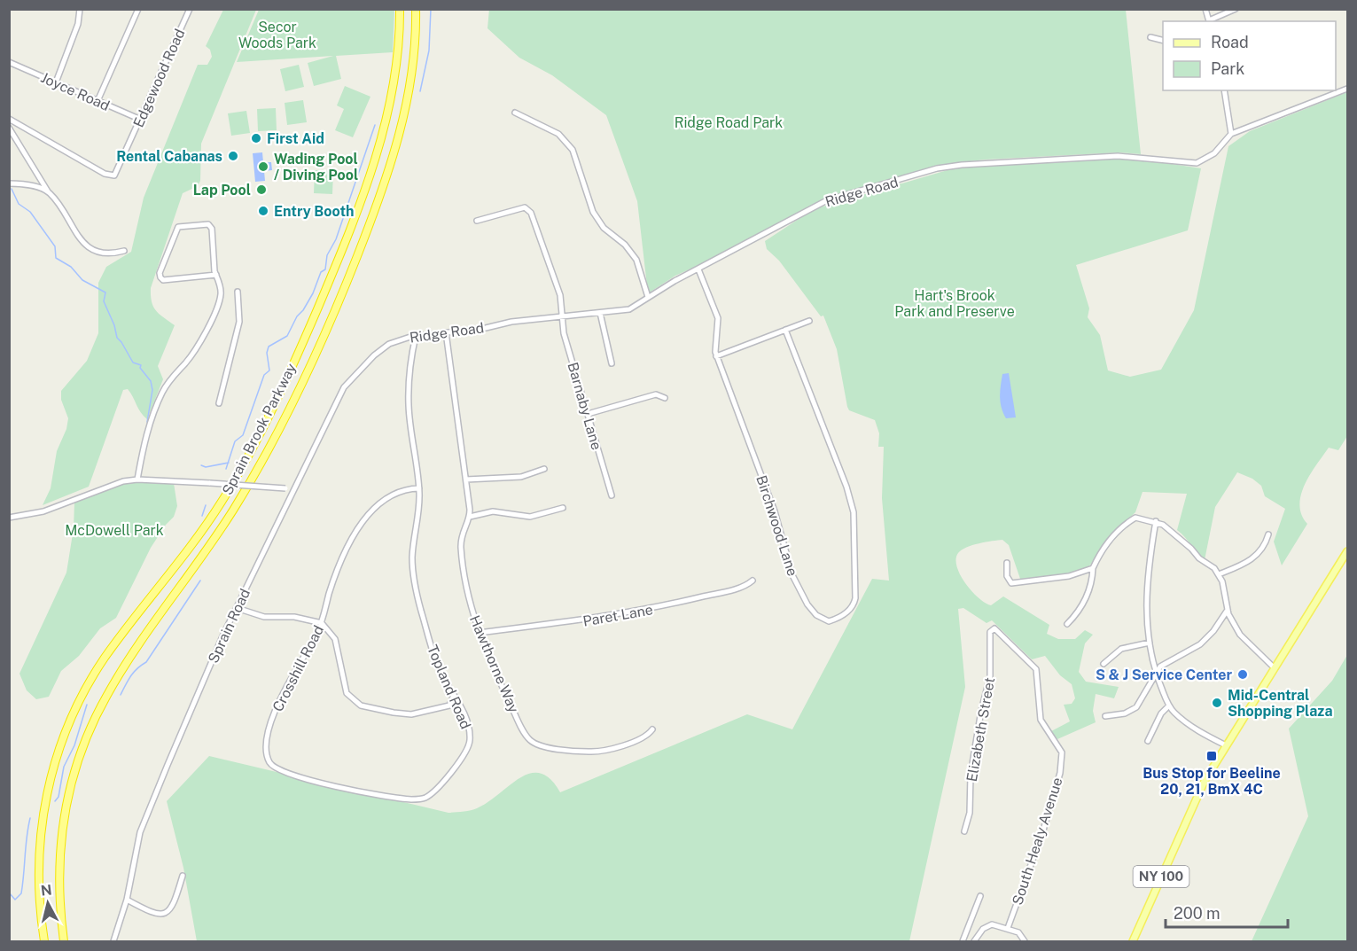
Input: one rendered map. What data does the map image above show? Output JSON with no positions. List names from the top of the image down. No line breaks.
{"streets":{"highway":["Sprain Brook Parkway"],"main road":["NY 100"],"street":["Edgewood Road","Joyce Road","Ridge Road","Barnaby Lane","Birchwood Lane","Paret Lane","Sprain Road","Hawthorne Way","Crosshill Road","Topland Road","Elizabeth Street","South Healy Avenue"]},"crossings":[["Edgewood Road","Joyce Road"],["Ridge Road","Barnaby Lane"],["Ridge Road","Birchwood Lane"],["Ridge Road","Sprain Road"],["Ridge Road","Hawthorne Way"],["Ridge Road","Topland Road"],["Paret Lane","Hawthorne Way"],["Crosshill Road","Topland Road"],["Elizabeth Street","South Healy Avenue"]],"parks":["Secor Woods Park","Ridge Road Park","Hart's Brook Park and Preserve","McDowell Park"],"places":{"other":["First Aid","Rental Cabanas","Wading Pool / Diving Pool","Lap Pool","Entry Booth","S & J Service Center","Mid-Central Shopping Plaza"],"transit":["Bus Stop for Beeline 20, 21, BmX 4C"]},"legend":["Road","Park"],"scale_bar":"200 m","north":"top"}
